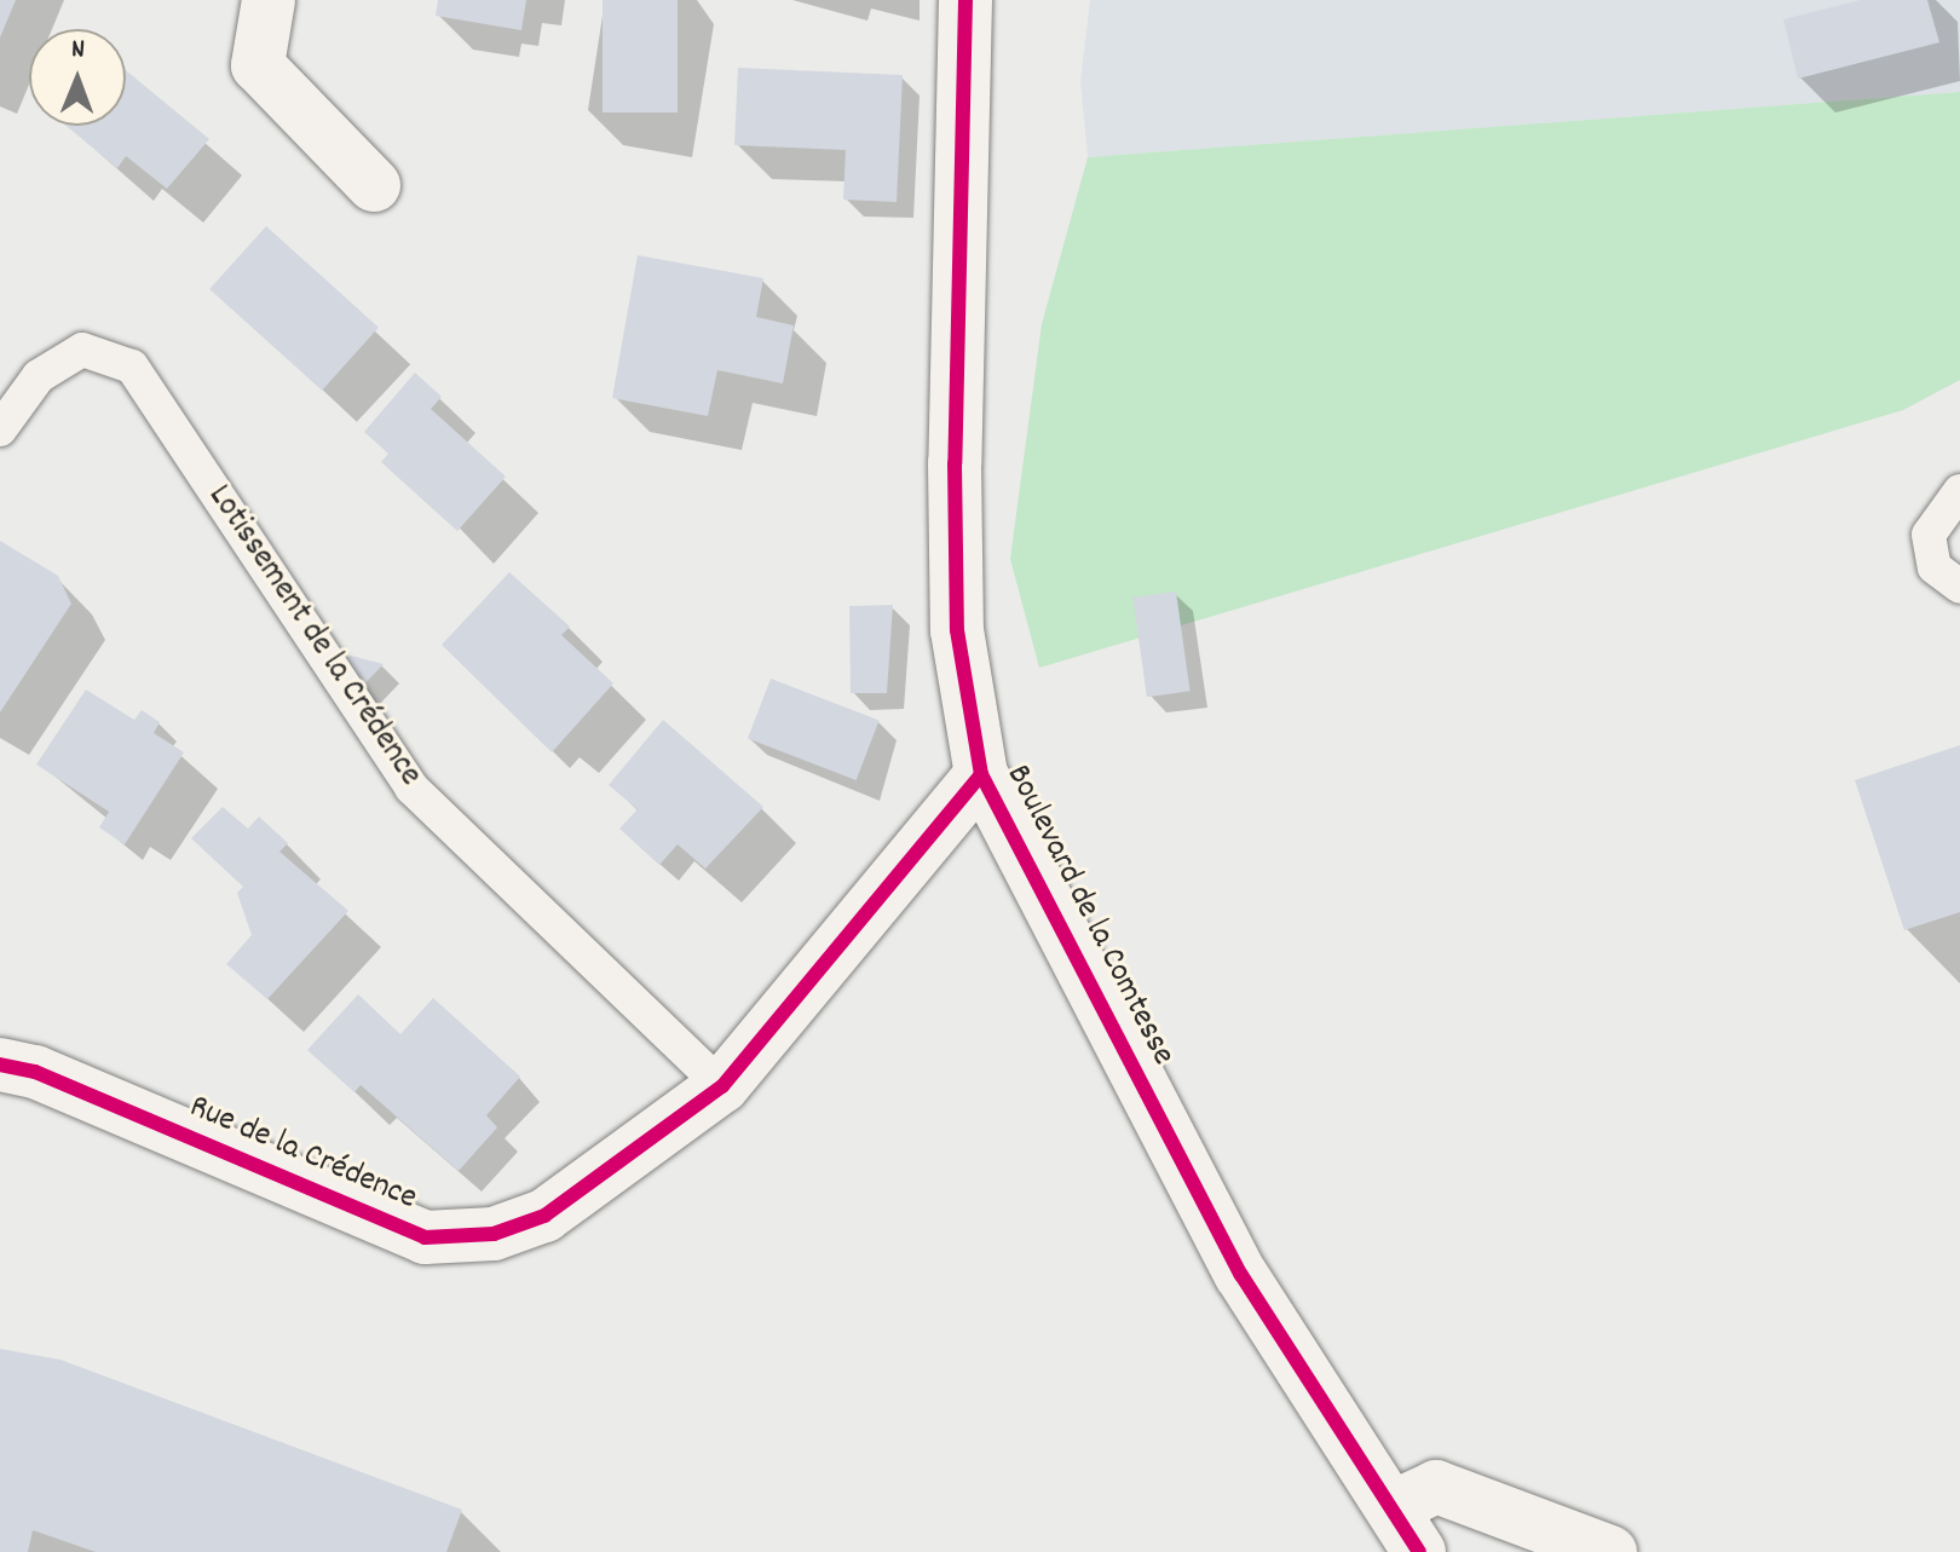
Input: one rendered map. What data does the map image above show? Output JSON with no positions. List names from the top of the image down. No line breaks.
{"streets":{"street":["Boulevard de la Comtesse","Rue de la Crédence"],"lane":["Lotissement de la Crédence"]},"crossings":[["Lotissement de la Crédence","Rue de la Crédence"],["Boulevard de la Comtesse","Rue de la Crédence"]],"north":"top"}
